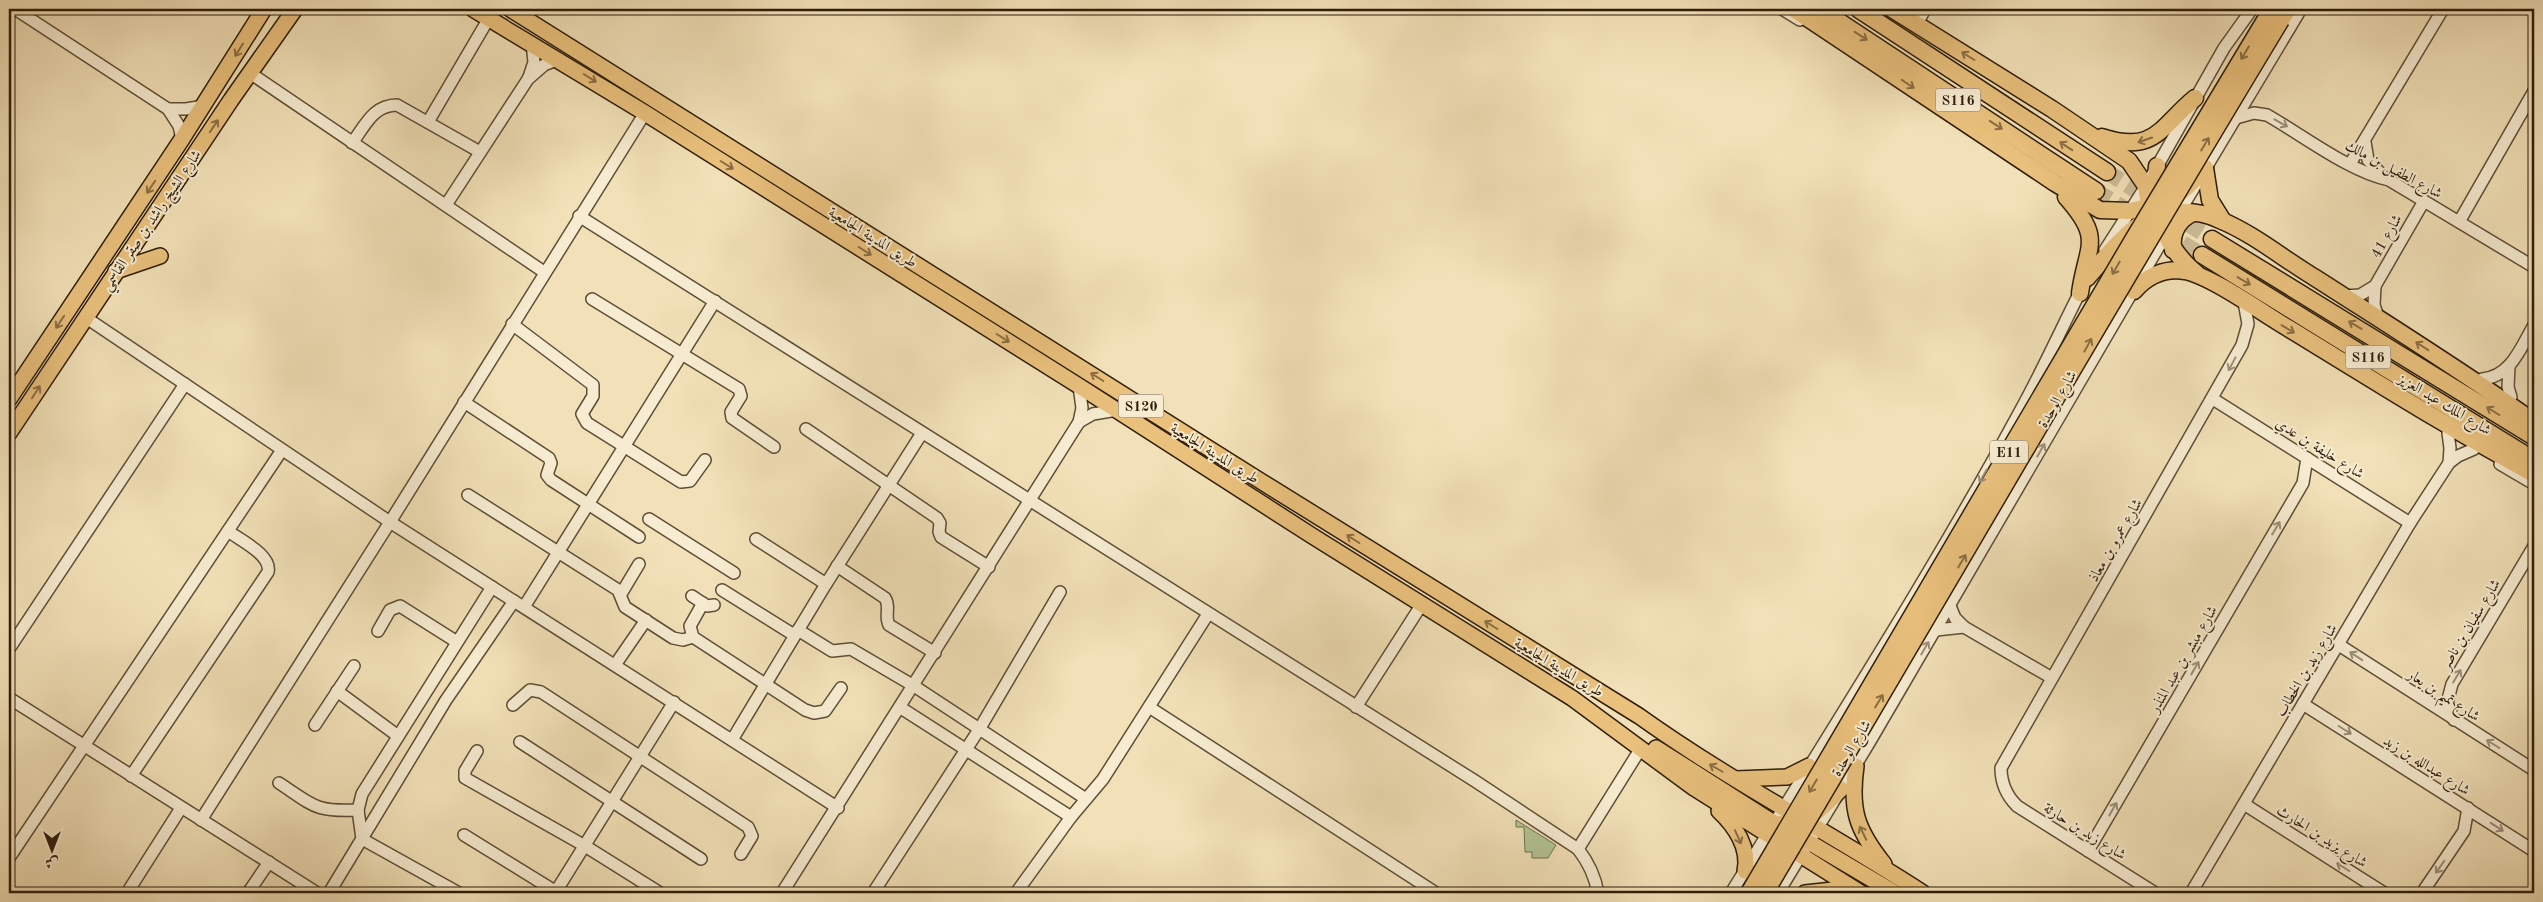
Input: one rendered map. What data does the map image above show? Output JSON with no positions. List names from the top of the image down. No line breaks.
{"streets":{"highway":["S116","شارع الوحدة","شارع الملك عبد العزيز","E11"],"main road":["شارع الشيخ راشد بن صقر القاسمي","طريق المدينة الجامعية","S120"],"street":["شارع الطفيل بن مالك","شارع 41","شارع خليفة بن عدي","شارع عمرو بن معاذ","شارع سفيان بن ناصر","شارع مبشر بن عبد المنذر","شارع زيد بن الخطاب","شارع تميم بن يعار","شارع عبدالله بن زيد","شارع زيد بن حارثة","شارع يزيد بن الحارث"]},"crossings":[["شارع الطفيل بن مالك","شارع 41"],["شارع الملك عبد العزيز","شارع زيد بن الخطاب"],["شارع خليفة بن عدي","شارع عمرو بن معاذ"],["شارع خليفة بن عدي","شارع مبشر بن عبد المنذر"],["شارع خليفة بن عدي","شارع زيد بن الخطاب"],["شارع عمرو بن معاذ","شارع زيد بن حارثة"],["شارع سفيان بن ناصر","شارع تميم بن يعار"],["شارع مبشر بن عبد المنذر","شارع زيد بن حارثة"],["شارع زيد بن الخطاب","شارع تميم بن يعار"],["شارع زيد بن الخطاب","شارع عبدالله بن زيد"],["شارع زيد بن الخطاب","شارع يزيد بن الحارث"]],"one_way":["شارع الطفيل بن مالك","شارع سفيان بن ناصر","شارع مبشر بن عبد المنذر","شارع تميم بن يعار","شارع عبدالله بن زيد","شارع يزيد بن الحارث"],"north":"bottom"}
